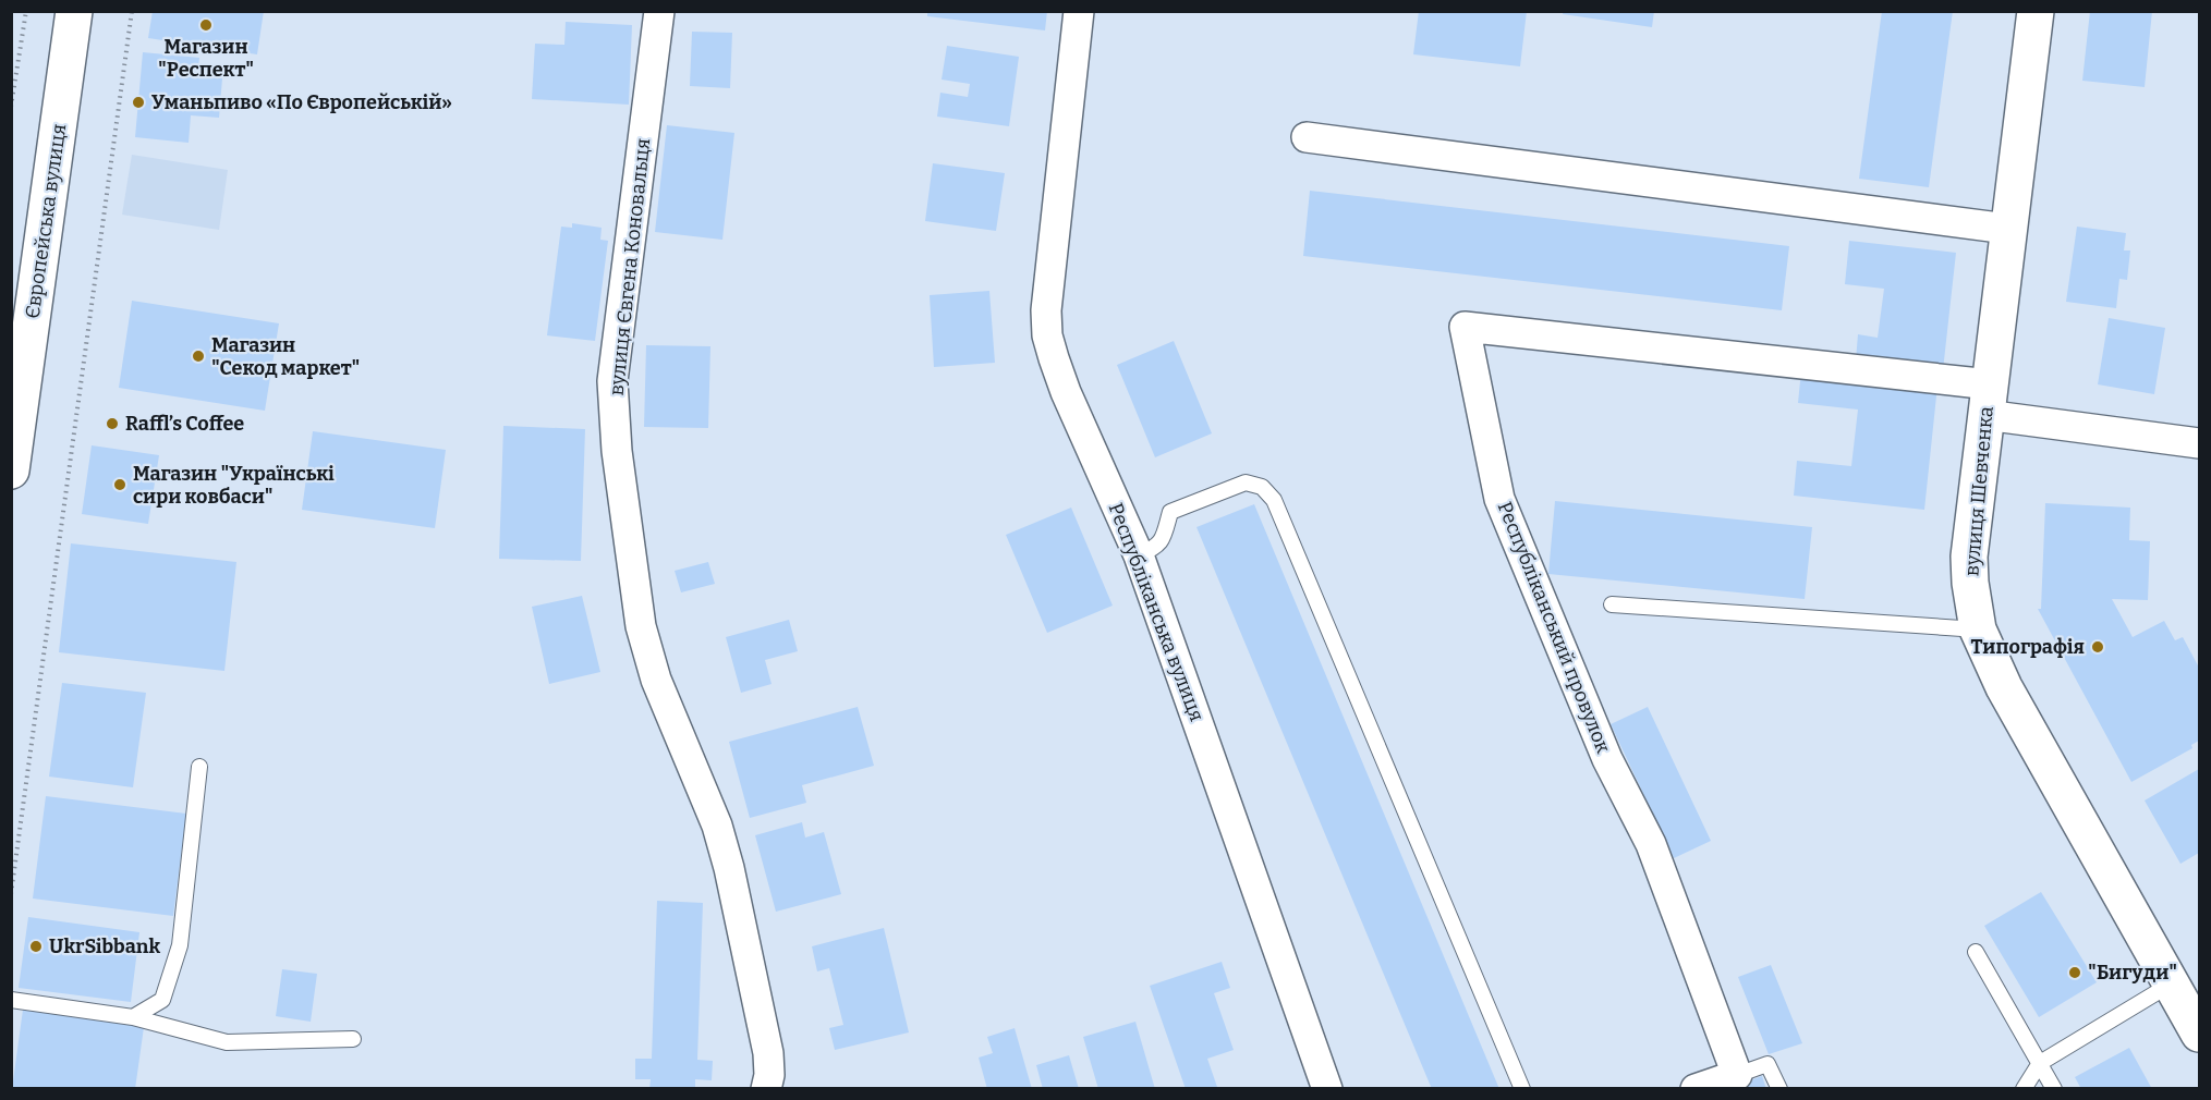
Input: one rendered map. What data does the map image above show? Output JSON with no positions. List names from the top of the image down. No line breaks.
{"streets":{"street":["Європейська вулиця","вулиця Євгена Коновальця","вулиця Шевченка","Республіканська вулиця","Республіканський провулок"]},"crossings":[["вулиця Шевченка","Республіканський провулок"]],"places":["Магазин \"Респект\"","Уманьпиво «По Європейській»","Магазин \"Секод маркет\"","Raffl’s Coffee","Магазин \"Українські сири ковбаси\"","Типографія","UkrSibbank","\"Бигуди\""]}
